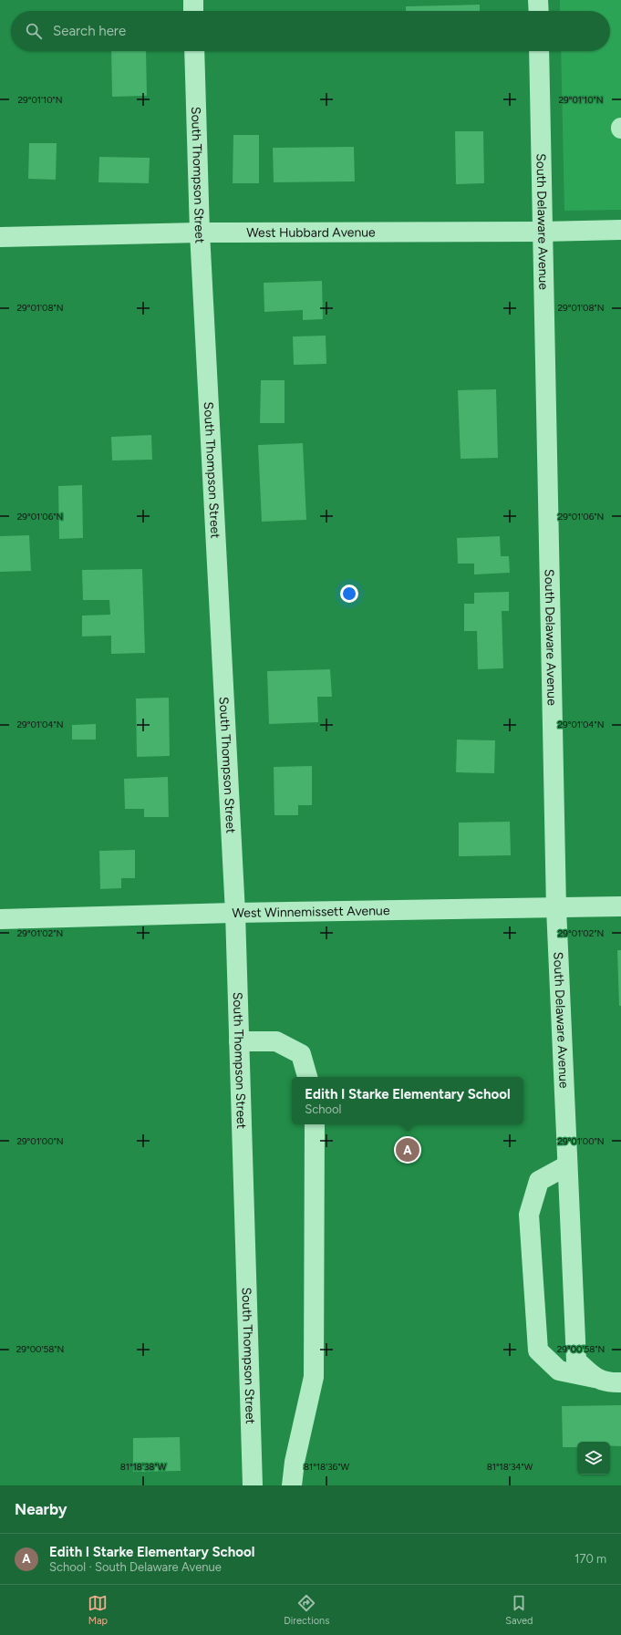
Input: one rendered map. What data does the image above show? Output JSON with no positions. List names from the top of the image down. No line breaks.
{"streets":{"street":["South Thompson Street","South Delaware Avenue","West Hubbard Avenue","West Winnemissett Avenue"]},"crossings":[["South Thompson Street","West Hubbard Avenue"],["South Thompson Street","West Winnemissett Avenue"],["South Delaware Avenue","West Hubbard Avenue"],["South Delaware Avenue","West Winnemissett Avenue"]],"page":{"search":"Search here","popup":["Edith I Starke Elementary School","School"],"pins":"A","heading":"Nearby","list":[{"mark":"A","name":"Edith I Starke Elementary School","note":"School · South Delaware Avenue","value":"170 m"}],"nav":["Map","Directions","Saved"]},"coordinates":["29°01'10\"N","29°01'08\"N","29°01'06\"N","29°01'04\"N","29°01'02\"N","29°01'00\"N","29°00'58\"N","81°18'38\"W","81°18'36\"W","81°18'34\"W"]}
